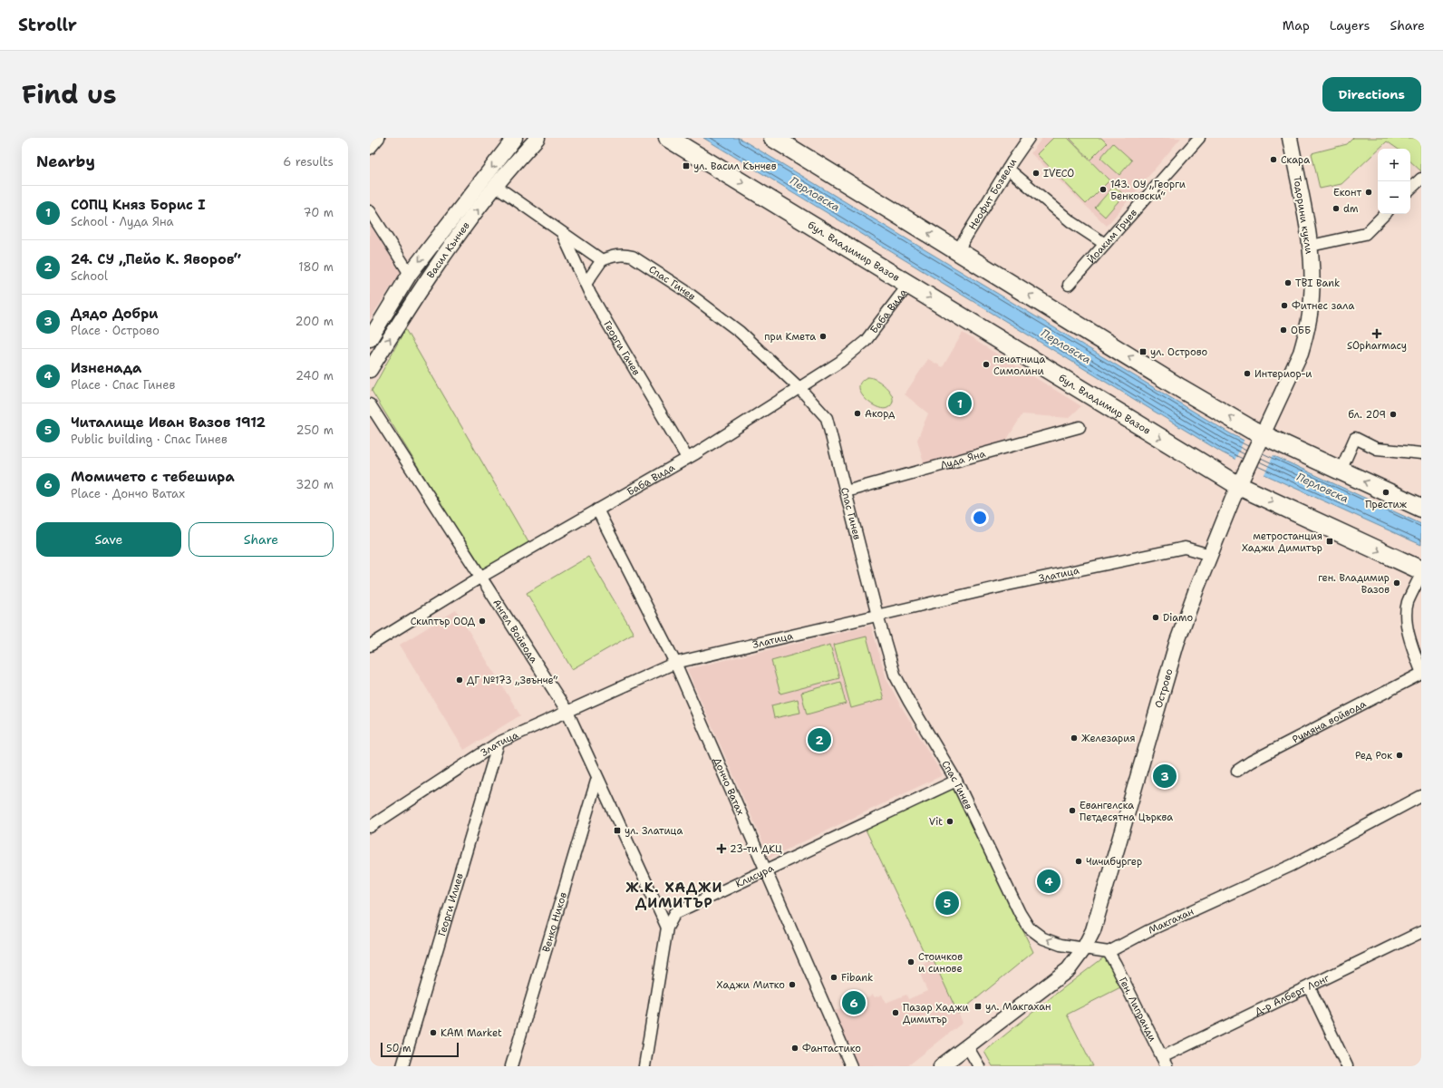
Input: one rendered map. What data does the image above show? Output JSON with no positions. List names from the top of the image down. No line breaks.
{"streets":{"main road":["бул. Владимир Вазов"],"street":["Неофит Бозвели","Тодорини кукли","Йоаким Груев","Васил Кънчев","Спас Гинев","Баба Вида","Георги Гачев","Луда Яна","Златица","Ангел Войвода","Острово","Румяна войвода","Дончо Ватах","Клисура","Георги Илиев","Макгахан","Венко Ников","Д-р Алберт Лонг","Ген. Липранди"]},"crossings":[["Тодорини кукли","Острово"],["бул. Владимир Вазов","Баба Вида"],["бул. Владимир Вазов","Острово"],["Спас Гинев","Баба Вида"],["Спас Гинев","Луда Яна"],["Спас Гинев","Златица"],["Спас Гинев","Острово"],["Спас Гинев","Клисура"],["Баба Вида","Георги Гачев"],["Баба Вида","Ангел Войвода"],["Баба Вида","Дончо Ватах"],["Златица","Ангел Войвода"],["Златица","Острово"],["Златица","Дончо Ватах"],["Златица","Георги Илиев"],["Ангел Войвода","Клисура"],["Ангел Войвода","Венко Ников"],["Дончо Ватах","Клисура"],["Макгахан","Ген. Липранди"],["Д-р Алберт Лонг","Ген. Липранди"]],"districts":["Ж.К. ХАДЖИ ДИМИТЪР"],"water":["Перловска"],"places":{"other":["Скара","IVECO","143. ОУ „Георги Бенковски“","Еконт","dm","TBI Bank","Фитнес зала","ОББ","при Кмета","печатница Симолини","Интериор-и","Акорд","бл. 209","Престиж","ген. Владимир Вазов","Diamo","Скиптър ООД","ДГ №173 „Звънче“","Железария","Ред Рок","Евангелска Петдесятна Църква","Vit","Чичибургер","Стоичков и синове","Fibank","Хаджи Митко","Пазар Хаджи Димитър","KAM Market","Фантастико"],"transit":["ул. Васил Кънчев","ул. Острово","метростанция Хаджи Димитър","ул. Златица","ул. Макгахан"],"health":["SOpharmacy","23-ти ДКЦ"]},"scale_bar":"50 m","page":{"header":"Strollr","nav":["Map","Layers","Share"],"title":"Find us","buttons":["Directions",["Save","Share"]],"heading":["Nearby","6 results"],"map_buttons":["+","−"],"list":[{"mark":"1","name":"СОПЦ Княз Борис I","note":"School · Луда Яна","value":"70 m"},{"mark":"2","name":"24. СУ „Пейо К. Яворов“","note":"School","value":"180 m"},{"mark":"3","name":"Дядо Добри","note":"Place · Острово","value":"200 m"},{"mark":"4","name":"Изненада","note":"Place · Спас Гинев","value":"240 m"},{"mark":"5","name":"Читалище Иван Вазов 1912","note":"Public building · Спас Гинев","value":"250 m"},{"mark":"6","name":"Момичето с тебешира","note":"Place · Дончо Ватах","value":"320 m"}],"pins":["1","2","3","4","5","6"],"scale":"50 m"}}
